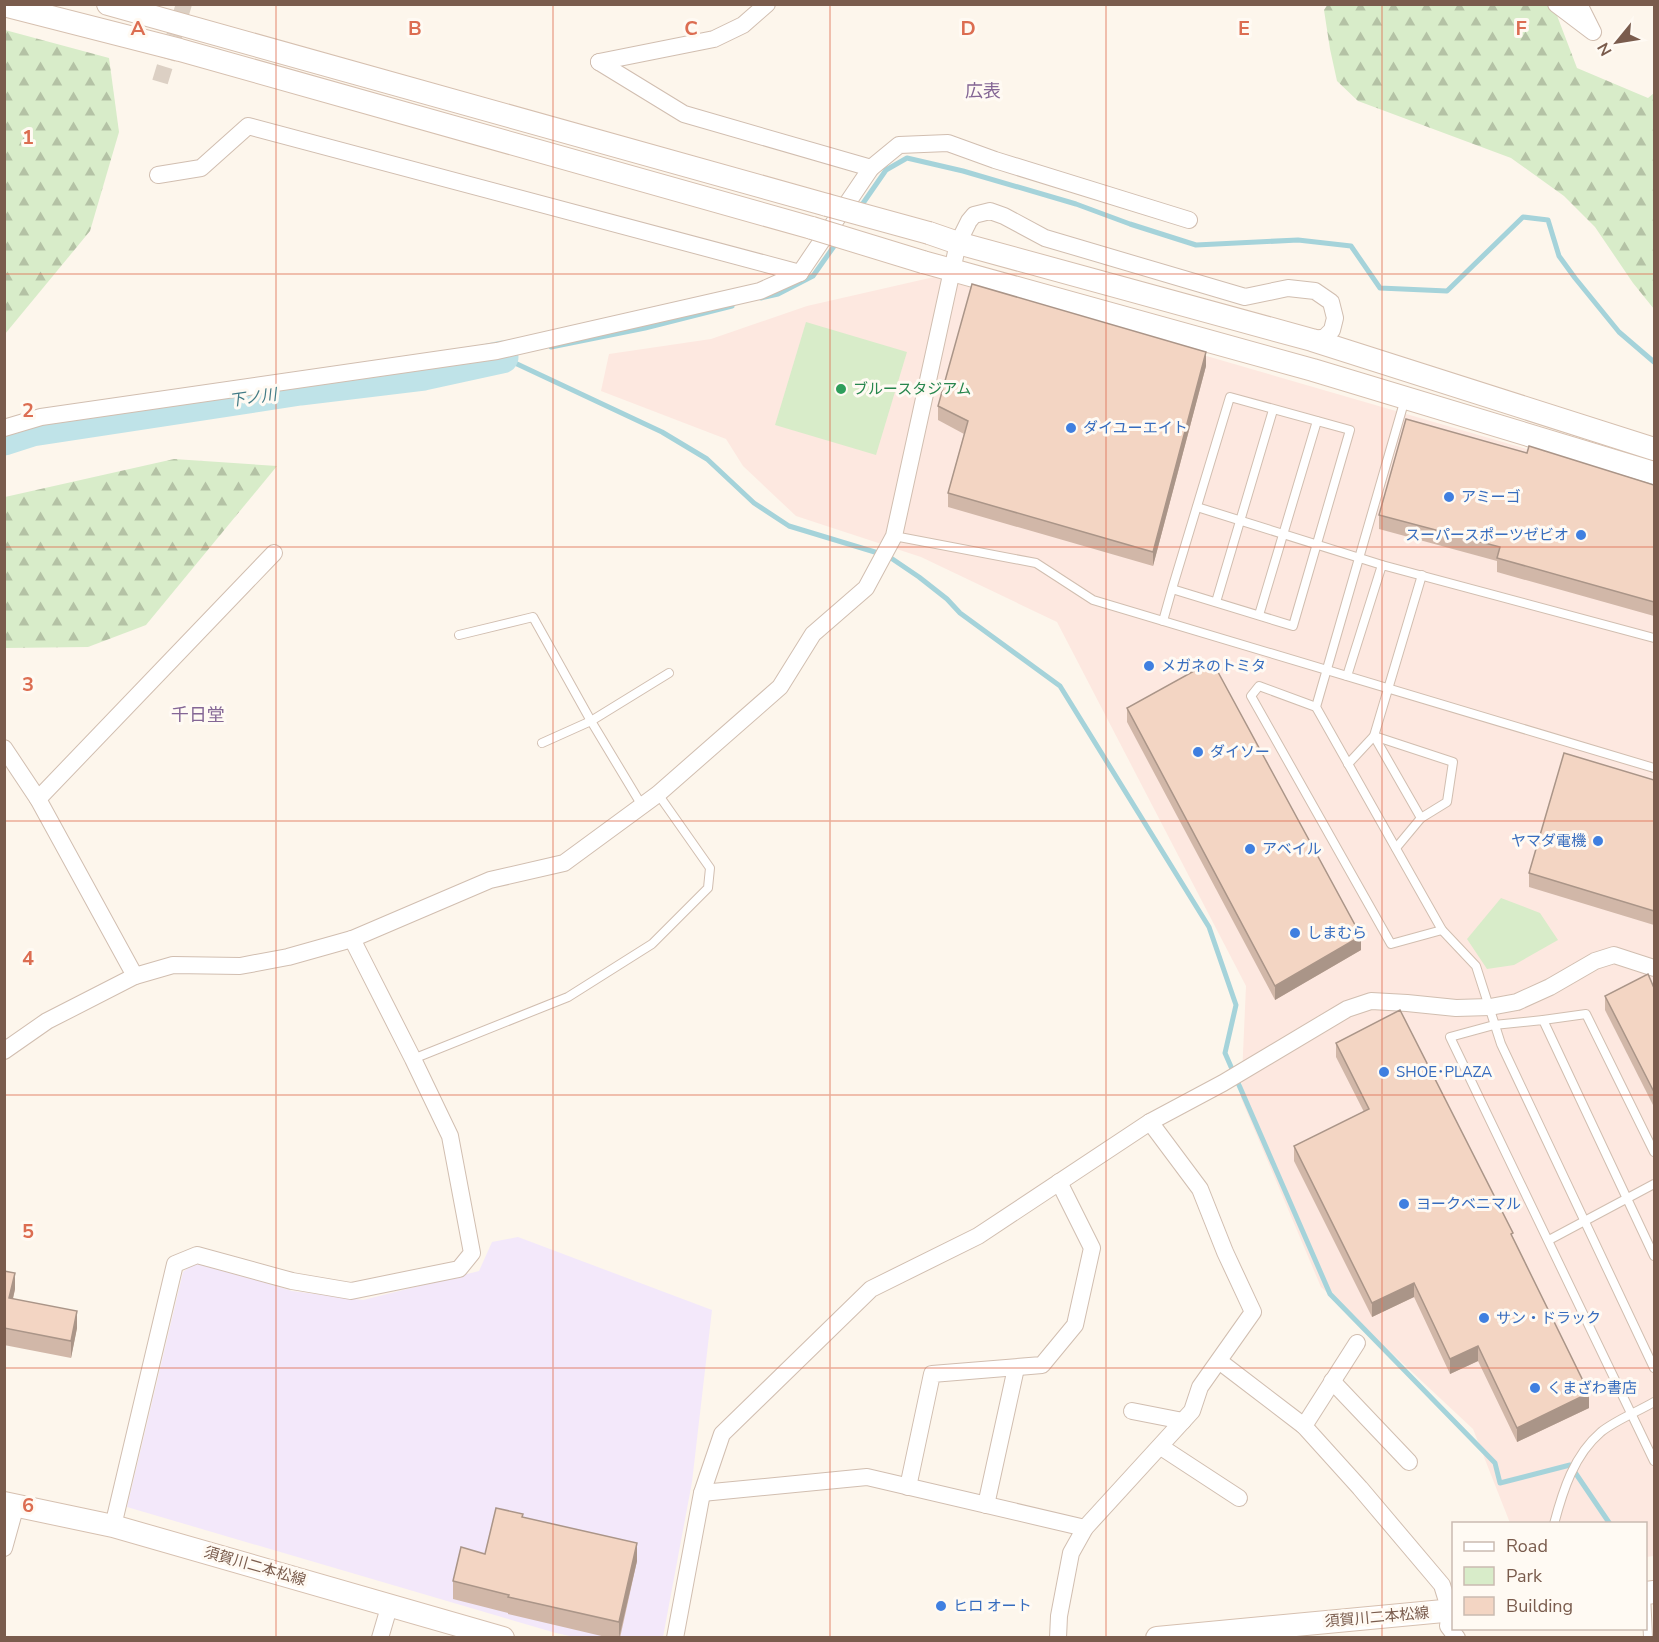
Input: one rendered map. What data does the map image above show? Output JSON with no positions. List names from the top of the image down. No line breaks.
{"streets":{"street":["須賀川二本松線"]},"districts":["広表","千日堂"],"water":["下ノ川"],"places":["ブルースタジアム","ダイユーエイト","アミーゴ","スーパースポーツゼビオ","メガネのトミタ","ダイソー","ヤマダ電機","アベイル","しまむら","SHOE･PLAZA","ヨークベニマル","サン・ドラック","くまざわ書店","ヒロ オート"],"legend":["Road","Park","Building"],"north":"bottom left","grid":{"columns":["A","B","C","D","E","F"],"rows":["1","2","3","4","5","6"]}}
